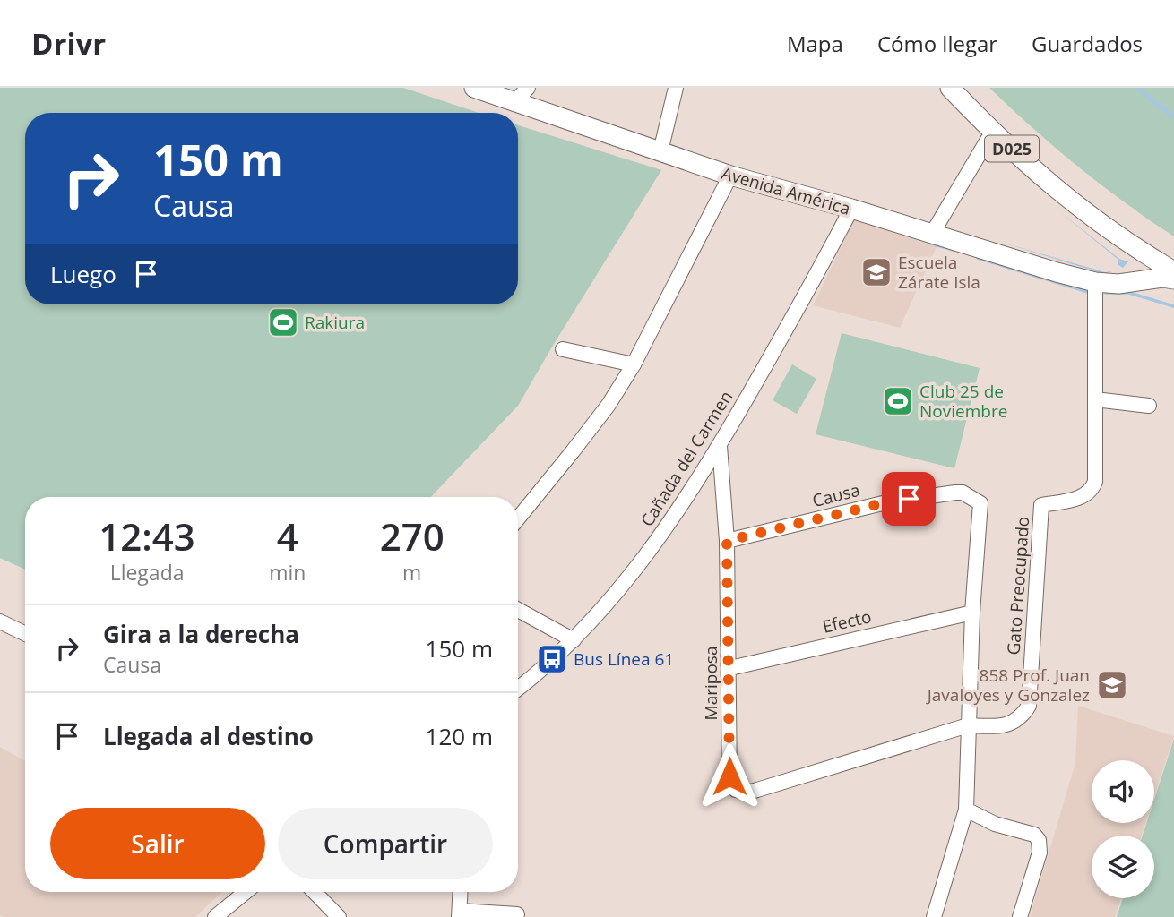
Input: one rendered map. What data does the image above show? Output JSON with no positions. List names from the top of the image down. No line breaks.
{"streets":{"main road":["D025","Avenida América"],"street":["Cañada del Carmen","Causa","Gato Preocupado","Efecto","Mariposa"]},"crossings":[["Avenida América","Cañada del Carmen"],["Avenida América","Gato Preocupado"],["Cañada del Carmen","Mariposa"],["Causa","Efecto"],["Causa","Mariposa"],["Gato Preocupado","Mariposa"],["Efecto","Mariposa"]],"places":{"school or university":["Escuela Zárate Isla","858 Prof. Juan Javaloyes y Gonzalez"],"sports":["Rakiura","Club 25 de Noviembre"],"bus stop":["Bus Línea 61"]},"page":{"header":"Drivr","nav":["Mapa","Cómo llegar","Guardados"],"turn":["150 m","Causa"],"then":"Luego","eta":["12:43","Llegada","4","min","270","m"],"list":[{"name":"Gira a la derecha","note":"Causa","value":"150 m"},{"name":"Llegada al destino","value":"120 m"}],"buttons":["Salir","Compartir"]}}
